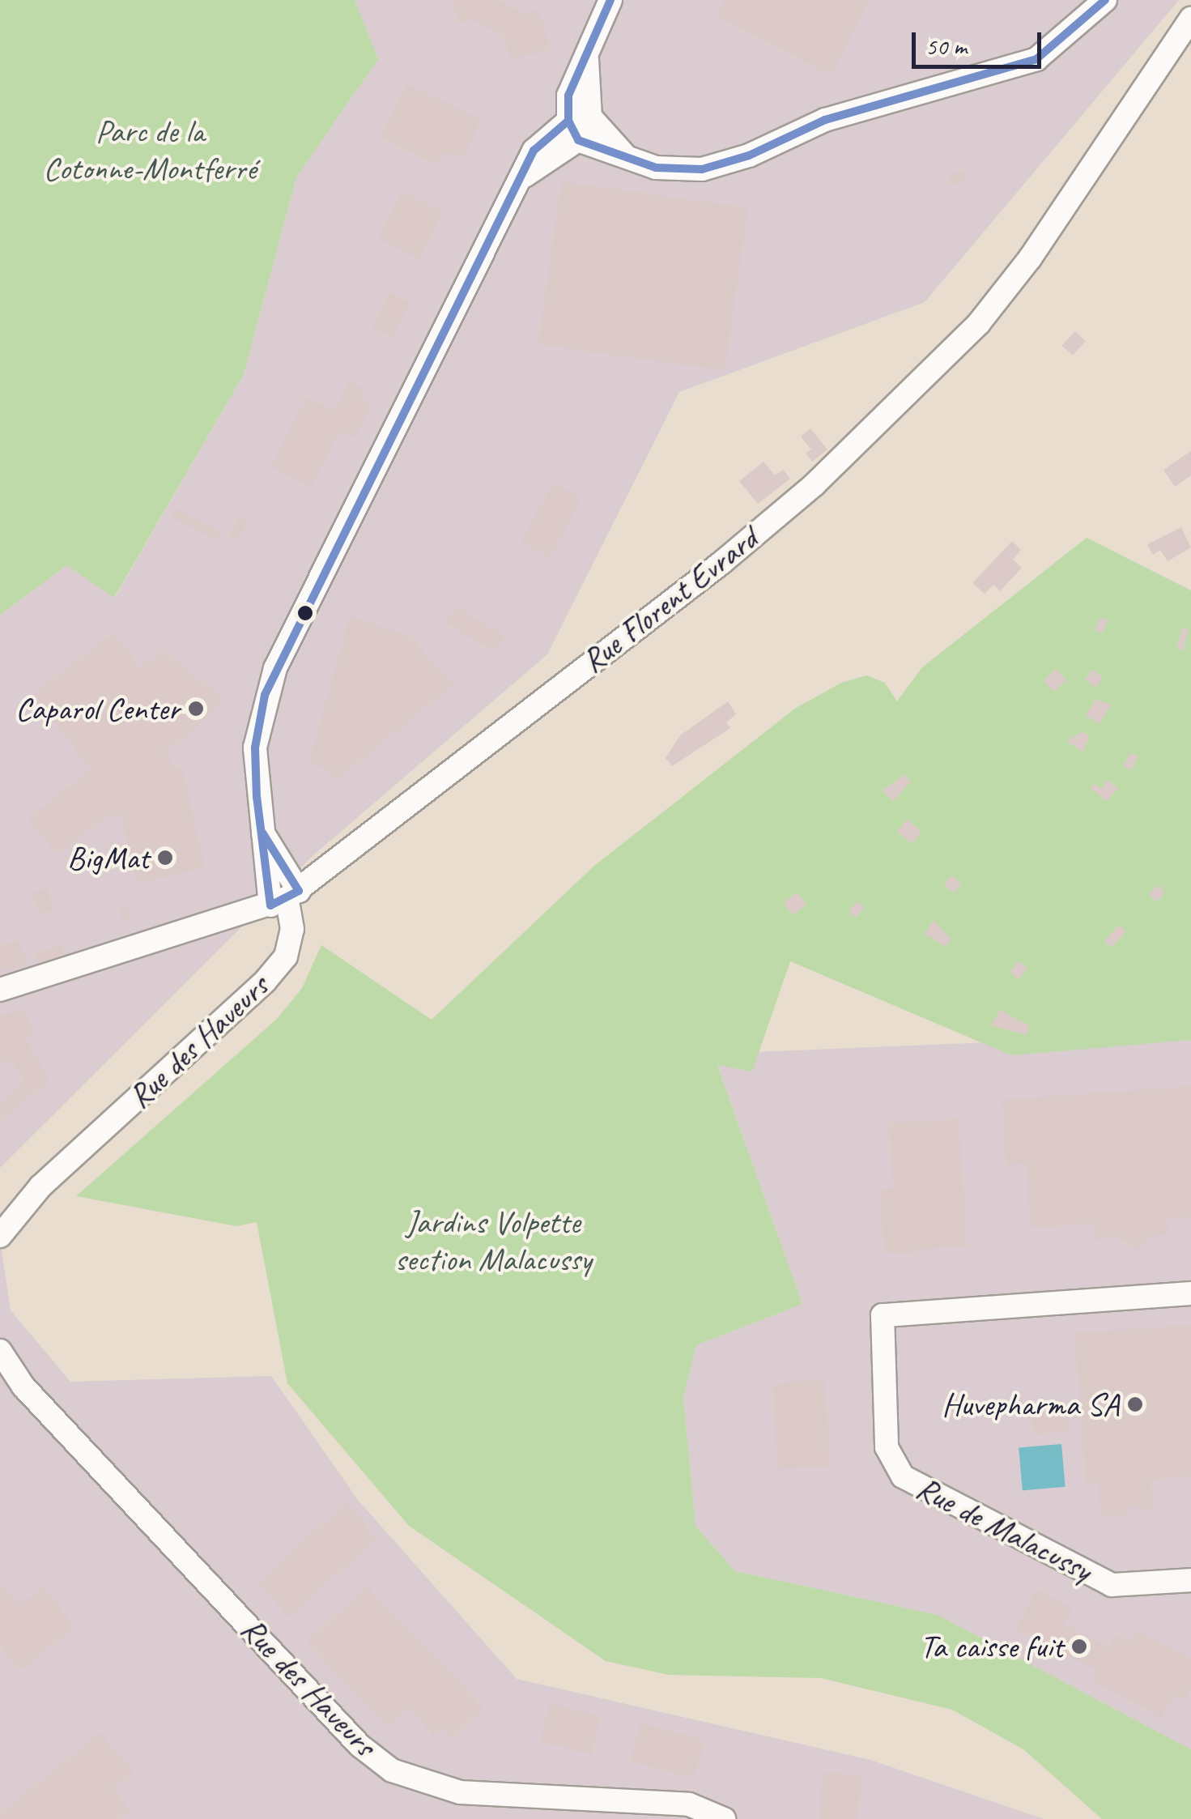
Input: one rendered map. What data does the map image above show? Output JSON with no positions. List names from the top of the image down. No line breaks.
{"streets":{"street":["Rue Florent Evrard","Rue des Haveurs","Rue de Malacussy"]},"crossings":[["Rue Florent Evrard","Rue des Haveurs"]],"parks":["Parc de la Cotonne-Montferré","Jardins Volpette section Malacussy"],"places":["Caparol Center","BigMat","Huvepharma SA","Ta caisse fuit"],"scale_bar":"50 m"}
